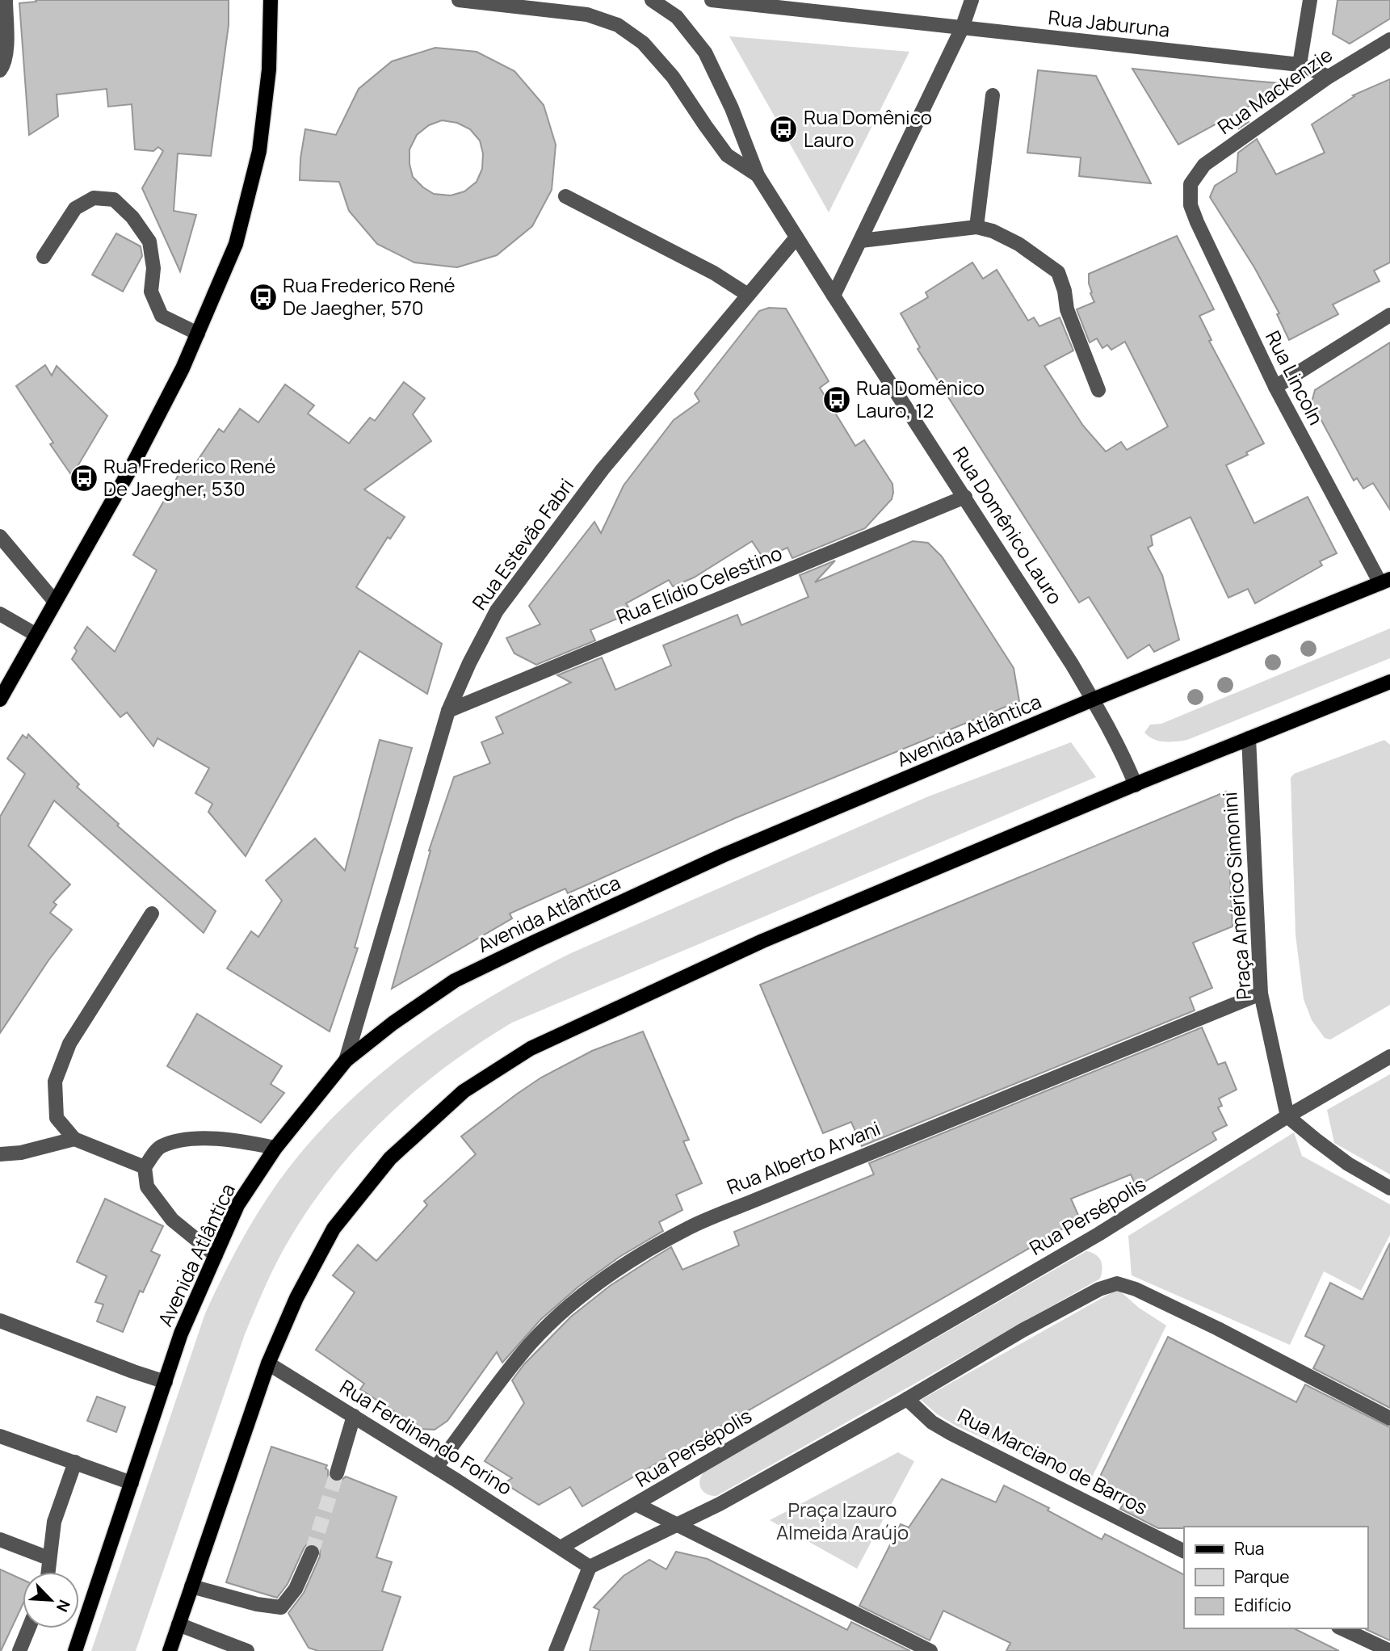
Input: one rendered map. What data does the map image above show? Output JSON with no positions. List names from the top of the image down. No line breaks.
{"streets":{"main road":["Avenida Atlântica"],"street":["Rua Jaburuna","Rua Mackenzie","Rua Lincoln","Rua Domênico Lauro","Rua Estevão Fabri","Rua Elídio Celestino","Praça Américo Simonini","Rua Alberto Arvani","Rua Persépolis","Rua Ferdinando Forino","Rua Marciano de Barros"]},"crossings":[["Rua Jaburuna","Rua Mackenzie"],["Rua Mackenzie","Rua Lincoln"],["Rua Lincoln","Avenida Atlântica"],["Rua Domênico Lauro","Rua Estevão Fabri"],["Rua Domênico Lauro","Rua Elídio Celestino"],["Rua Domênico Lauro","Avenida Atlântica"],["Rua Estevão Fabri","Rua Elídio Celestino"],["Rua Estevão Fabri","Avenida Atlântica"],["Praça Américo Simonini","Rua Alberto Arvani"],["Praça Américo Simonini","Rua Persépolis"],["Rua Alberto Arvani","Rua Ferdinando Forino"],["Rua Persépolis","Rua Ferdinando Forino"]],"parks":["Praça Izauro Almeida Araújo"],"places":{"bus stop":["Rua Domênico Lauro","Rua Frederico René De Jaegher, 570","Rua Domênico Lauro, 12","Rua Frederico René De Jaegher, 530"]},"legend":["Rua","Parque","Edifício"],"north":"bottom right"}
